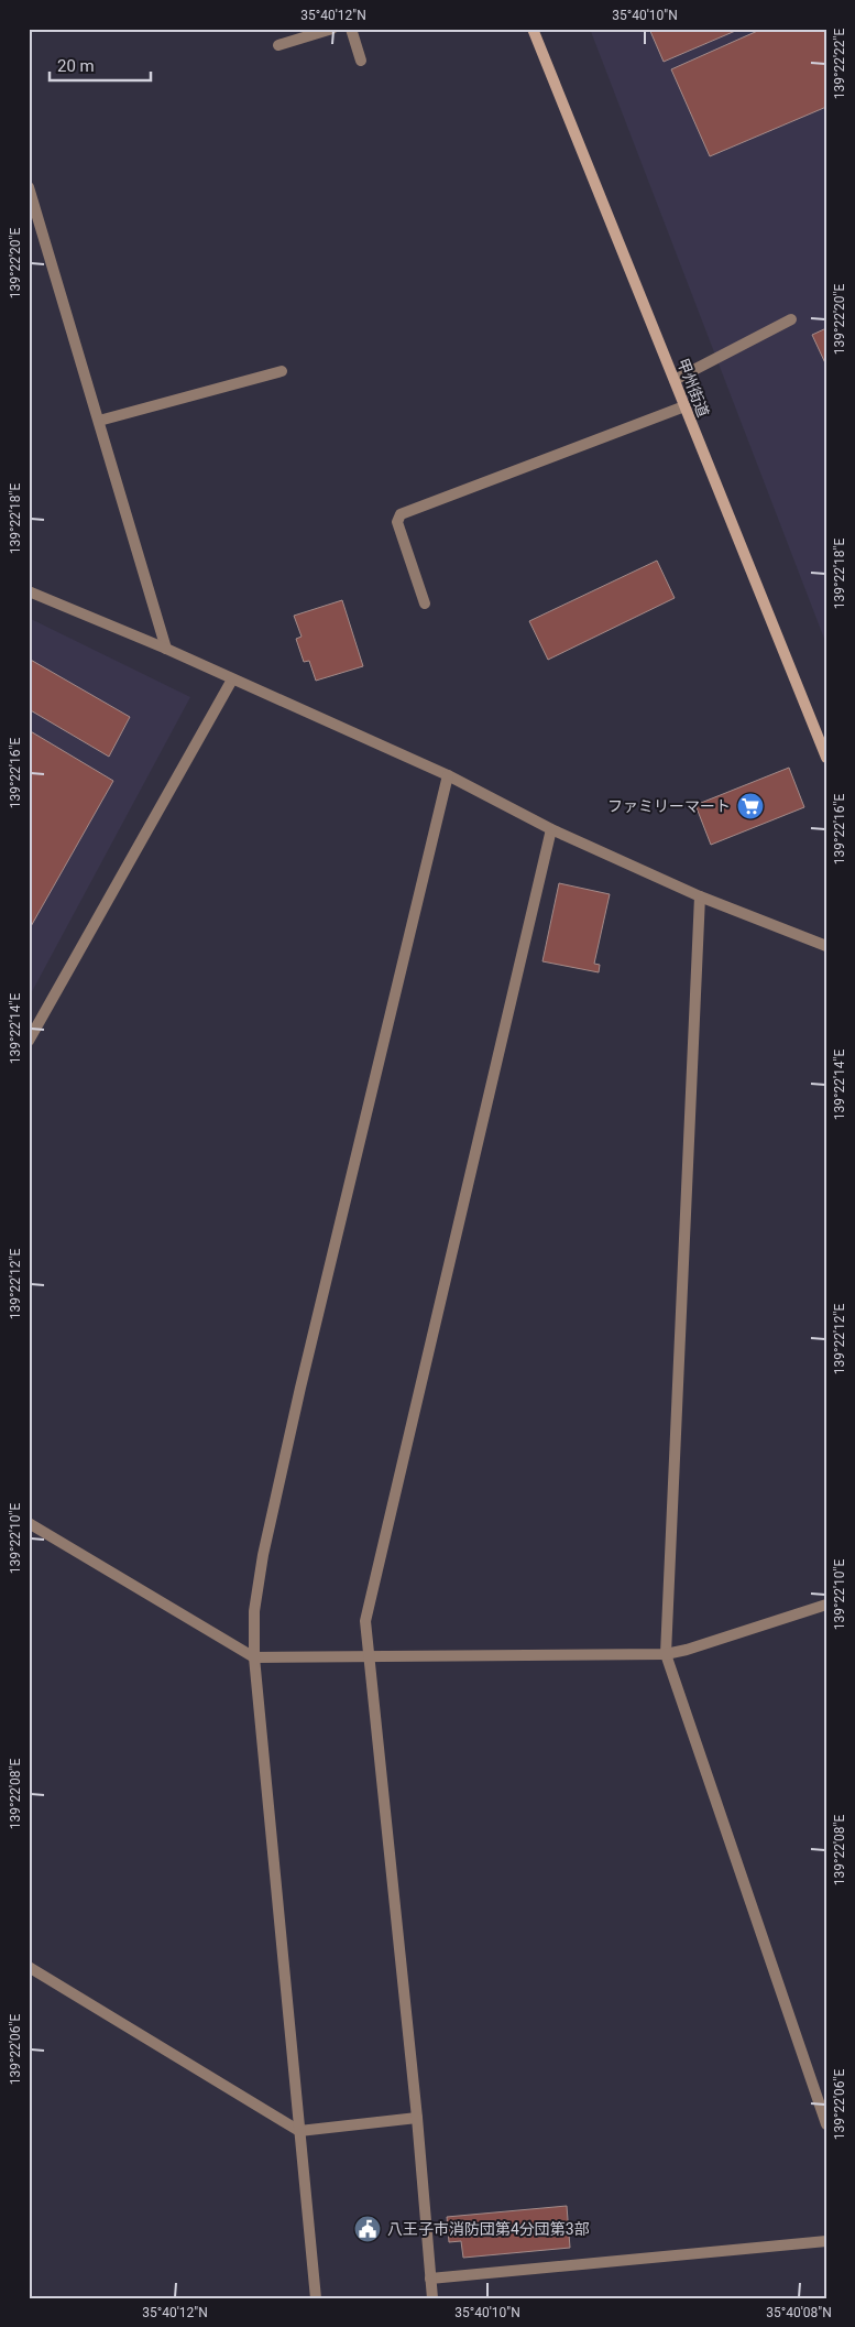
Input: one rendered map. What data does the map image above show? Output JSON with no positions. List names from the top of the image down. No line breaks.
{"streets":{"main road":["甲州街道"]},"places":{"supermarket":["ファミリーマート"],"public building":["八王子市消防団第4分団第3部"]},"scale_bar":"20 m","coordinates":["35°40'12\"N","35°40'10\"N","139°22'22\"E","139°22'20\"E","139°22'18\"E","139°22'16\"E","139°22'14\"E","139°22'12\"E","139°22'10\"E","139°22'08\"E","139°22'06\"E","35°40'08\"N"]}
